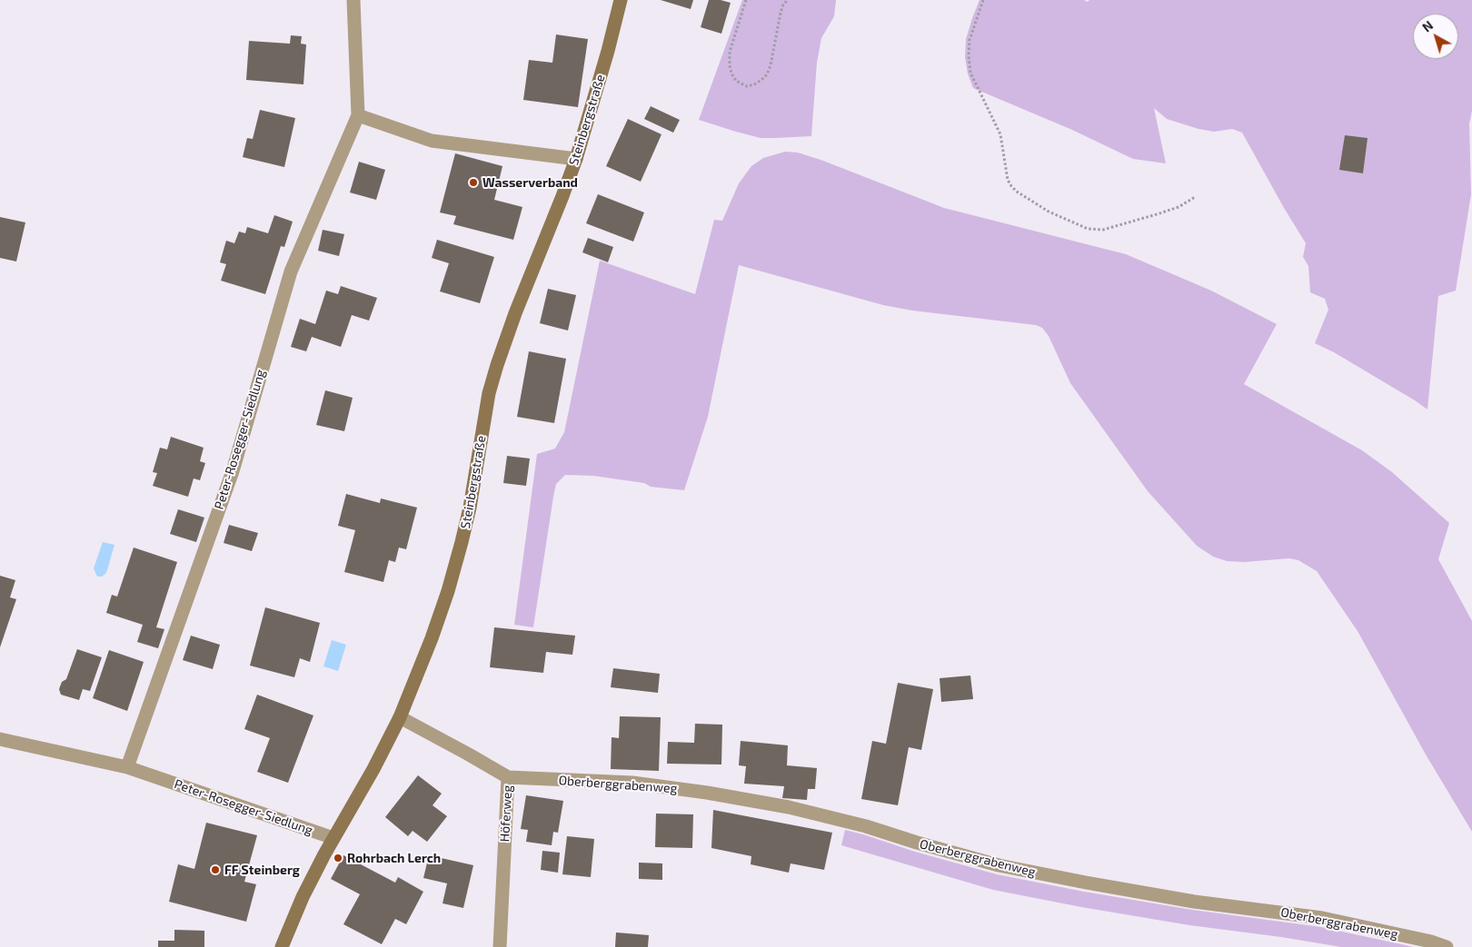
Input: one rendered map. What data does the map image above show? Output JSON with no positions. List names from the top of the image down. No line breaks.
{"streets":{"main road":["Steinbergstraße"],"street":["Peter-Rosegger-Siedlung","Oberberggrabenweg","Höferweg"]},"crossings":[["Steinbergstraße","Peter-Rosegger-Siedlung"],["Steinbergstraße","Höferweg"],["Oberberggrabenweg","Höferweg"]],"places":["Wasserverband","Rohrbach Lerch","FF Steinberg"],"north":"top left"}
